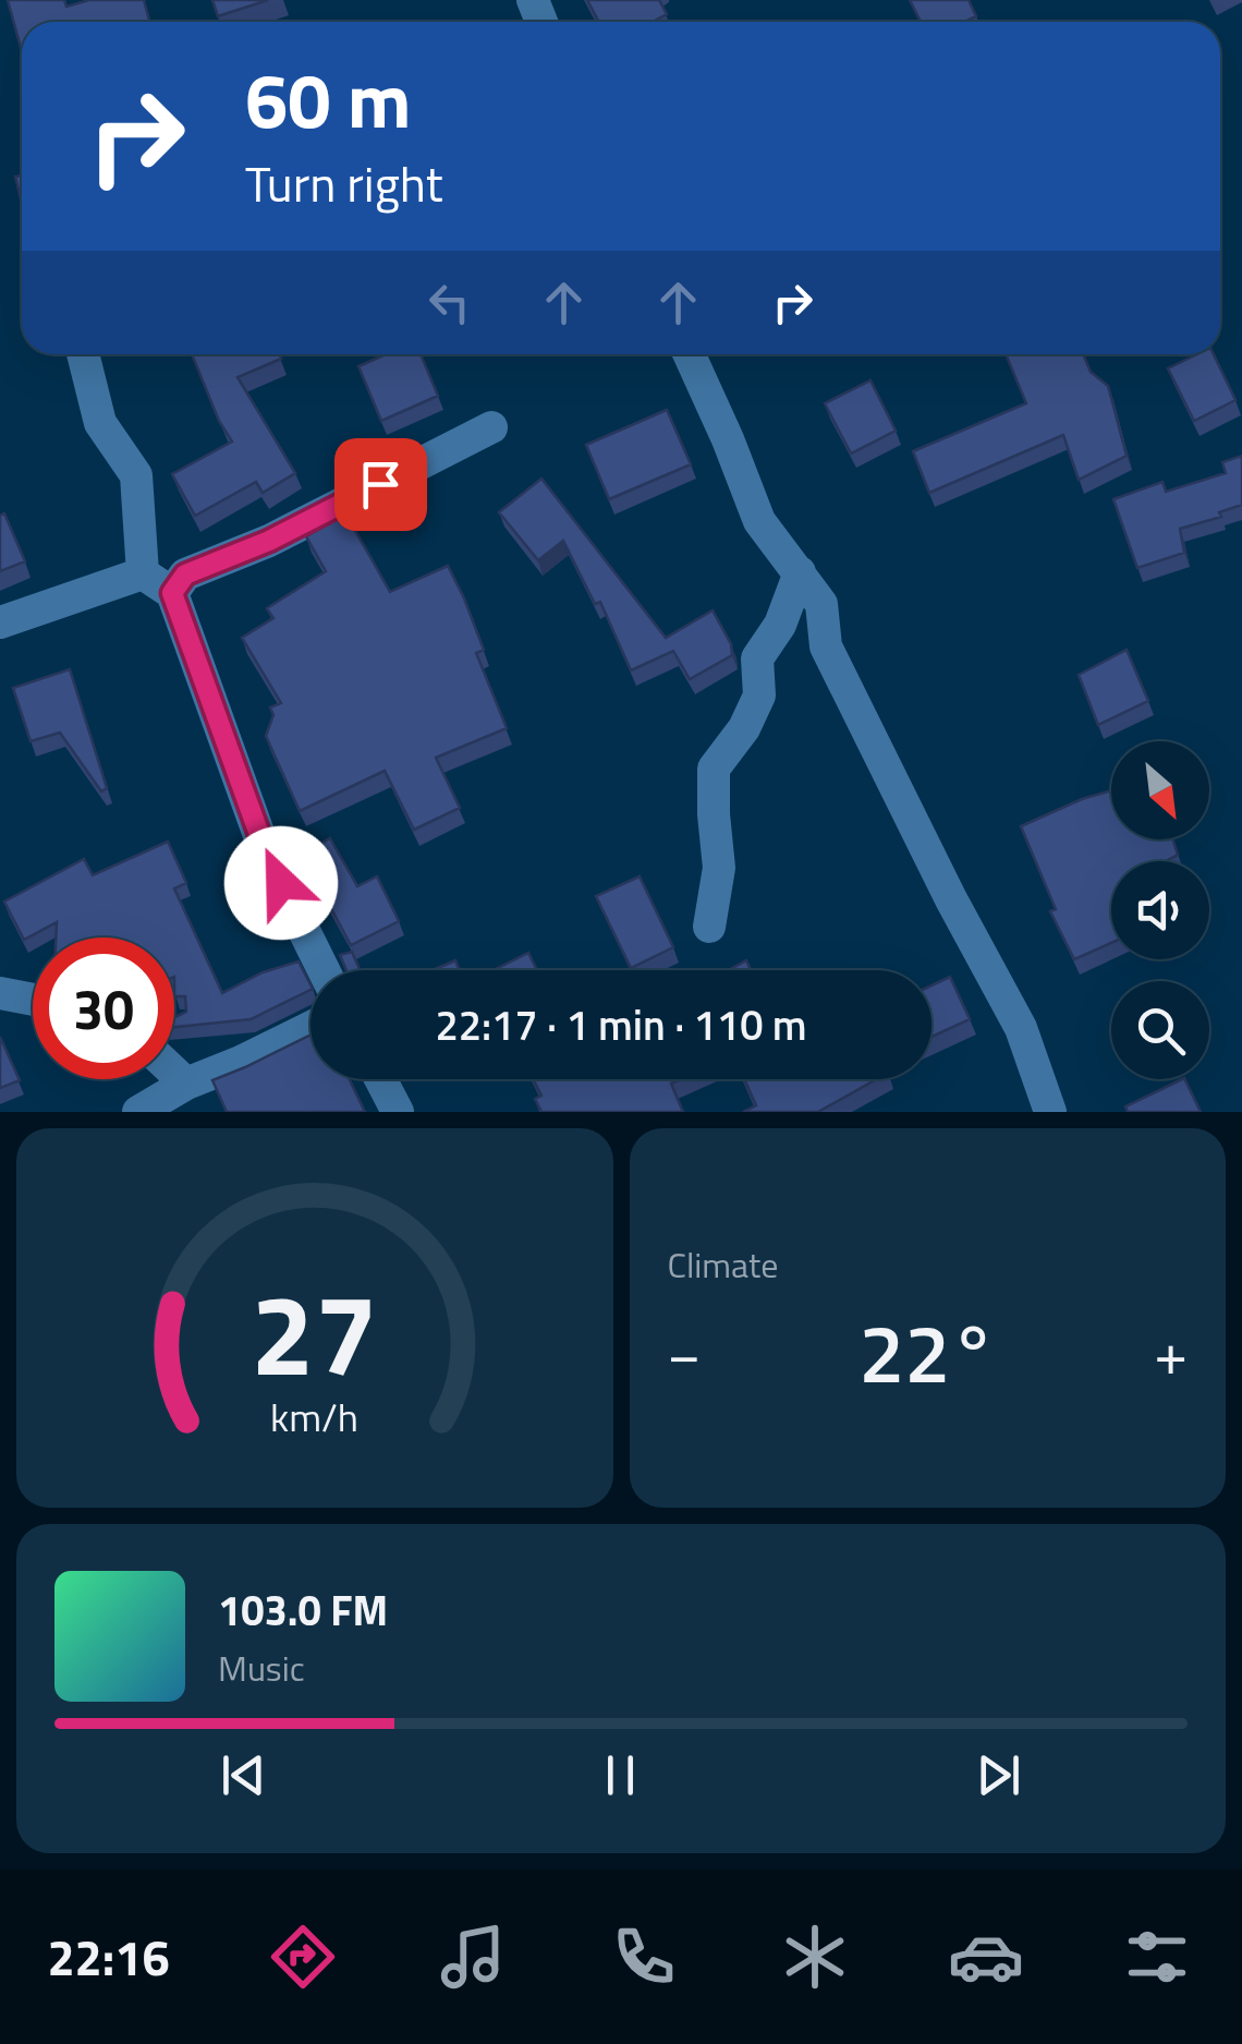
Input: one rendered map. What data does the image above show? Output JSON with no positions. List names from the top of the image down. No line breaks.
{"north":"bottom right","page":{"turn":["60 m","Turn right"],"limit":"30","trip":"22:17 · 1 min · 110 m","tile":"Climate","heat":["−","22°","+"],"song":["103.0 FM","Music"],"tabs":"22:16","gauge":["27","km/h"]}}
